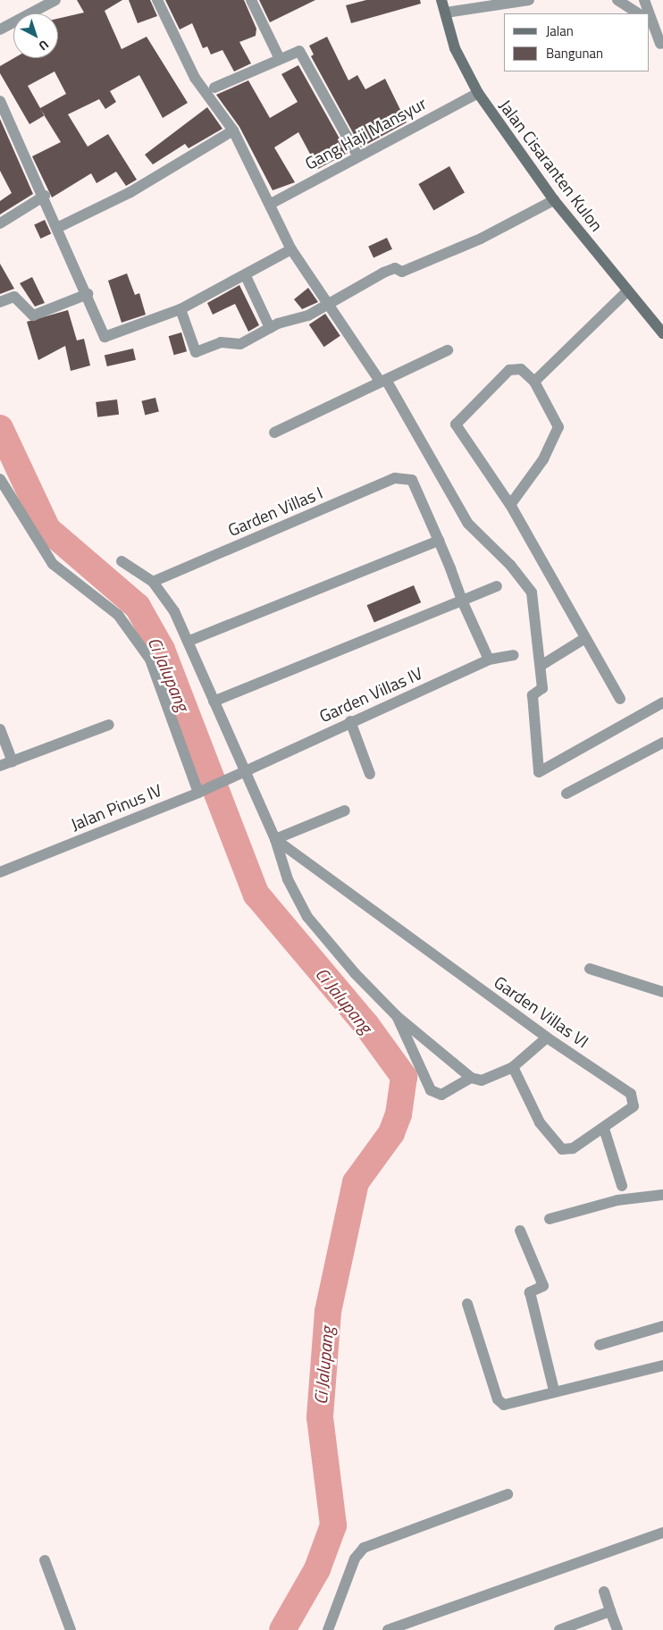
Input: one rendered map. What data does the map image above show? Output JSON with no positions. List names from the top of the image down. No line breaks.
{"streets":{"main road":["Jalan Cisaranten Kulon"],"street":["Gang Haji Mansyur","Garden Villas I","Garden Villas IV","Jalan Pinus IV","Garden Villas VI"]},"crossings":[["Gang Haji Mansyur","Jalan Cisaranten Kulon"],["Garden Villas IV","Jalan Pinus IV"]],"water":["Ci Jalupang"],"legend":["Jalan","Bangunan"],"north":"bottom right"}
